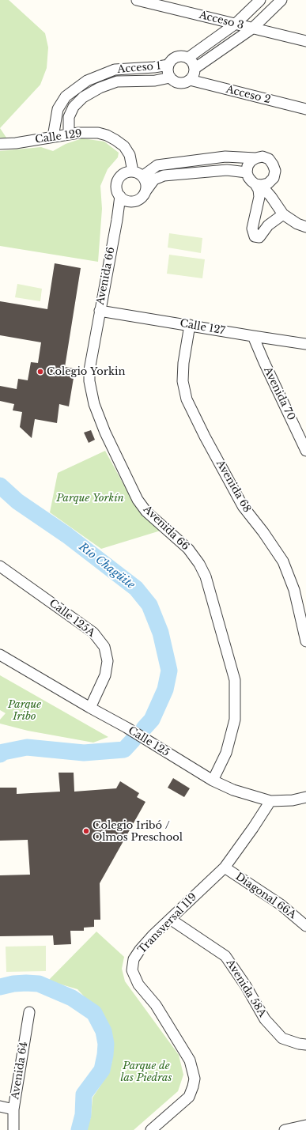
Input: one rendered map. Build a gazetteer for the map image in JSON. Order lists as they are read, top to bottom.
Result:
{
  "streets": {
    "street": [
      "Acceso 3",
      "Acceso 1",
      "Acceso 2",
      "Calle 129",
      "Avenida 66",
      "Calle 127",
      "Avenida 70",
      "Avenida 68",
      "Calle 125A",
      "Calle 125",
      "Diagonal 66A",
      "Transversal 119",
      "Avenida 58A",
      "Avenida 64"
    ]
  },
  "crossings": [
    ["Acceso 1", "Acceso 2"],
    ["Acceso 1", "Calle 129"],
    ["Calle 129", "Avenida 66"],
    ["Avenida 66", "Calle 127"],
    ["Avenida 66", "Calle 125"],
    ["Calle 127", "Avenida 70"],
    ["Calle 127", "Avenida 68"],
    ["Calle 125A", "Calle 125"],
    ["Calle 125", "Transversal 119"],
    ["Diagonal 66A", "Transversal 119"],
    ["Transversal 119", "Avenida 58A"]
  ],
  "water": ["Río Chagüite"],
  "parks": ["Parque Yorkín", "Parque Iribo", "Parque de las Piedras"],
  "places": ["Colegio Yorkin", "Colegio Iribó / Olmos Preschool"]
}
